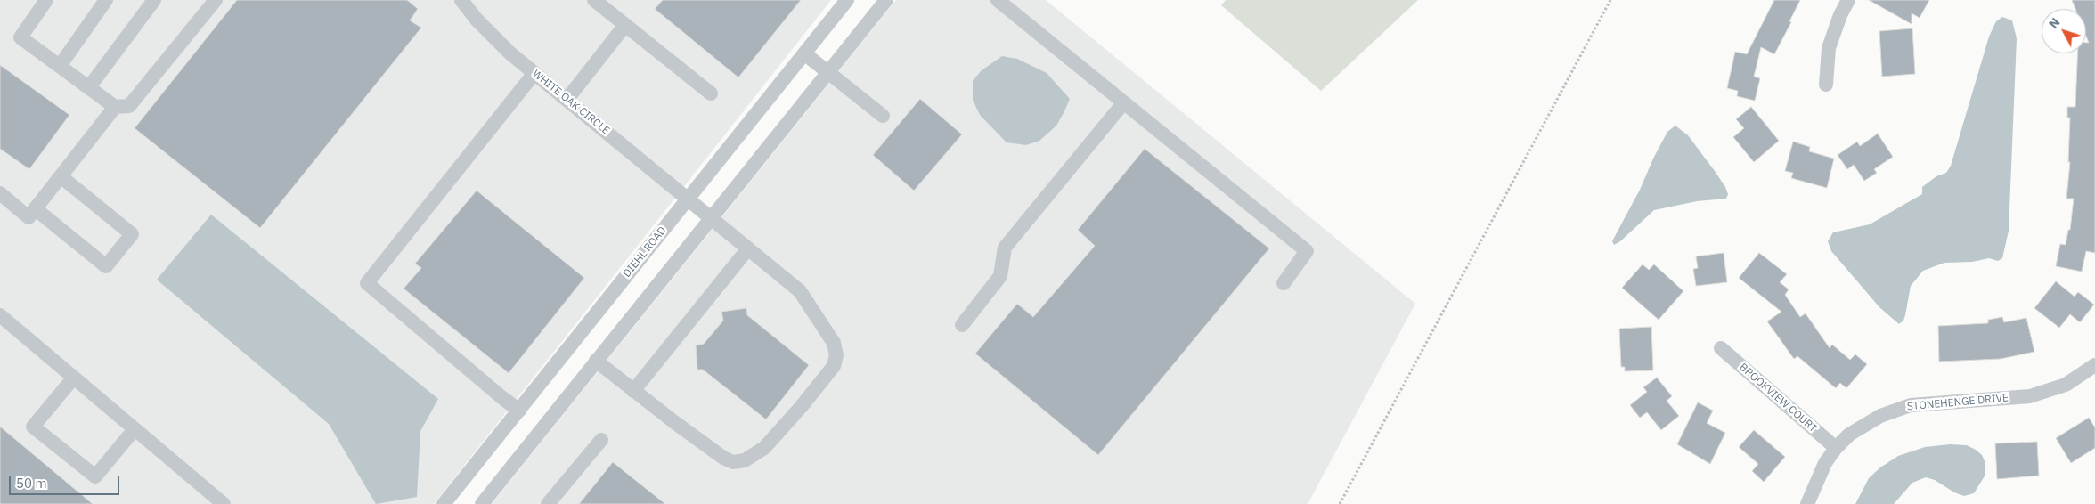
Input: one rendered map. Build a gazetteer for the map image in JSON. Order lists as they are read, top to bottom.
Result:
{
  "streets": {
    "street": [
      "WHITE OAK CIRCLE",
      "DIEHL ROAD",
      "BROOKVIEW COURT",
      "STONEHENGE DRIVE"
    ]
  },
  "crossings": [
    ["WHITE OAK CIRCLE", "DIEHL ROAD"],
    ["BROOKVIEW COURT", "STONEHENGE DRIVE"]
  ],
  "scale_bar": "50 m",
  "north": "top left"
}
